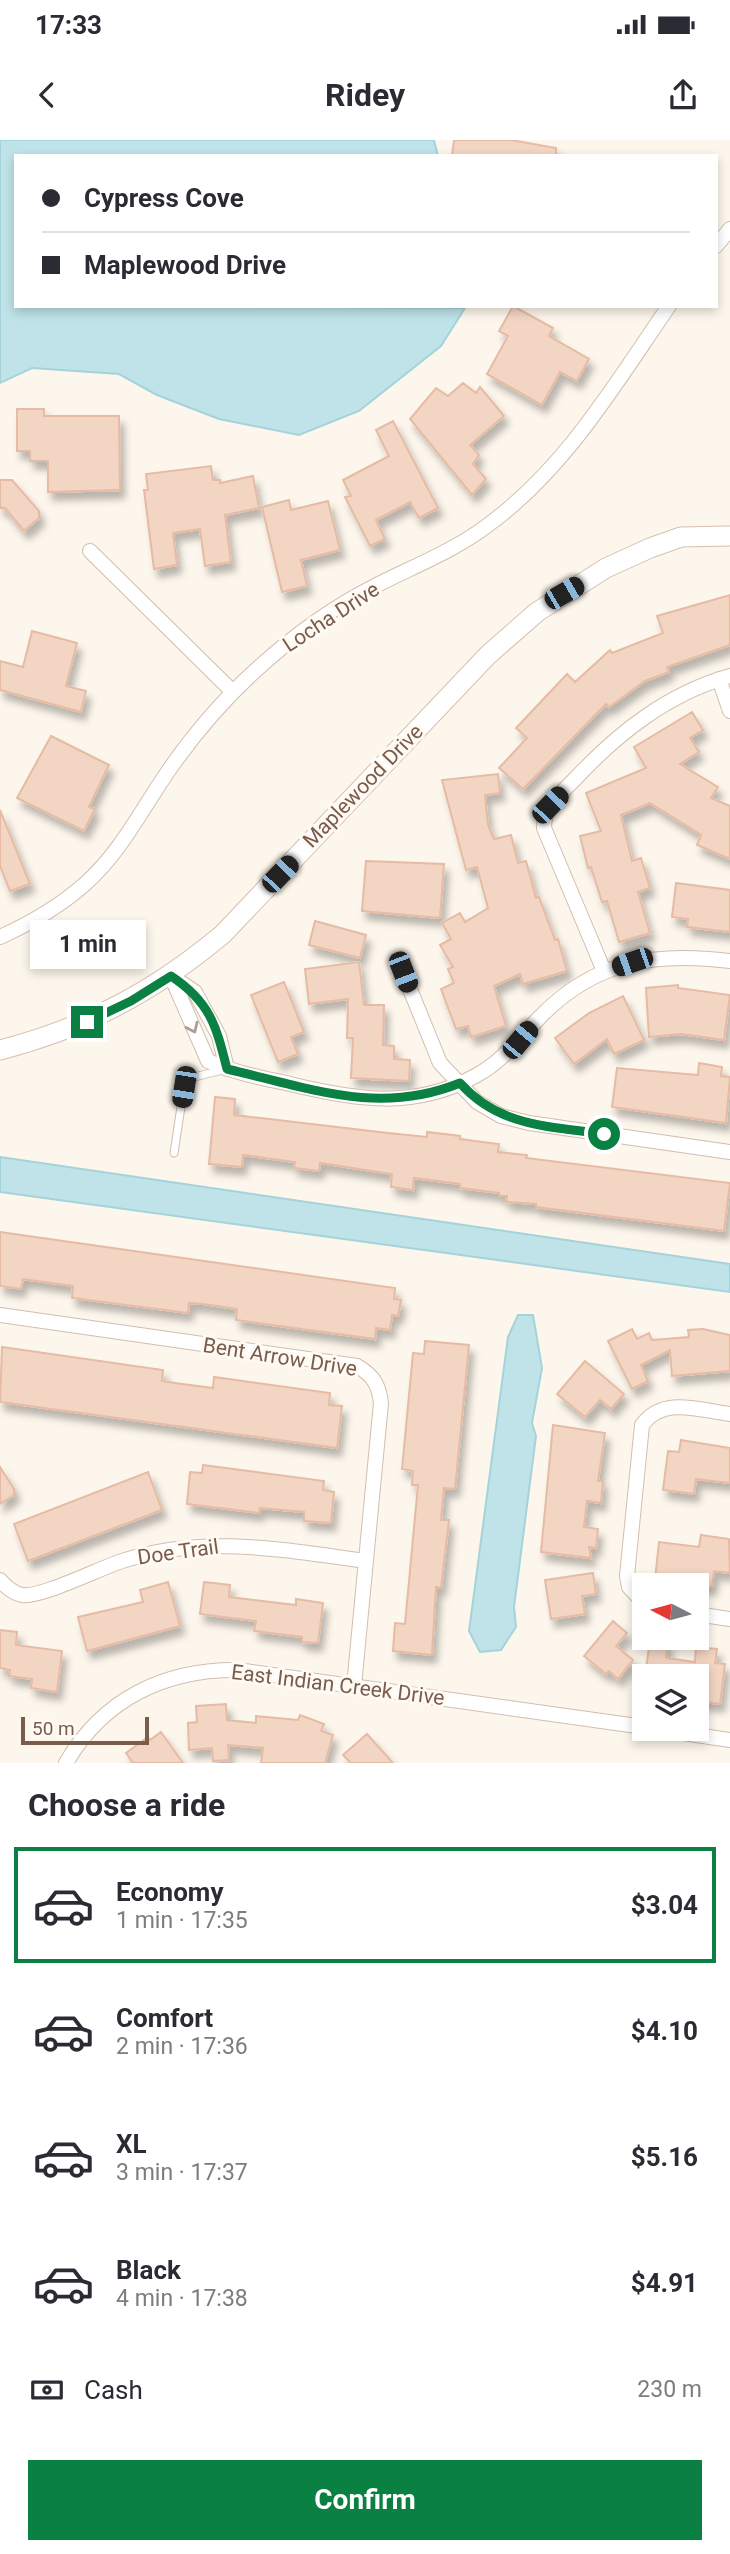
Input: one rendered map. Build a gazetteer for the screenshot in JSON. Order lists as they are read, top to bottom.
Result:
{
  "streets": {
    "street": [
      "Locha Drive",
      "Maplewood Drive",
      "Bent Arrow Drive",
      "Doe Trail",
      "East Indian Creek Drive"
    ]
  },
  "crossings": [
    ["Bent Arrow Drive", "Doe Trail"],
    ["Bent Arrow Drive", "East Indian Creek Drive"]
  ],
  "scale_bar": "50 m",
  "north": "left",
  "page": {
    "status": "17:33",
    "header": "Ridey",
    "banner": ["Cypress Cove", "Maplewood Drive"],
    "bubble": "1 min",
    "scale": "50 m",
    "heading": "Choose a ride",
    "list": [
      {
        "name": "Economy",
        "note": "1 min · 17:35",
        "value": "$3.04"
      },
      {
        "name": "Comfort",
        "note": "2 min · 17:36",
        "value": "$4.10"
      },
      {
        "name": "XL",
        "note": "3 min · 17:37",
        "value": "$5.16"
      },
      {
        "name": "Black",
        "note": "4 min · 17:38",
        "value": "$4.91"
      }
    ],
    "pay": ["Cash", "230 m"],
    "buttons": "Confirm"
  }
}
